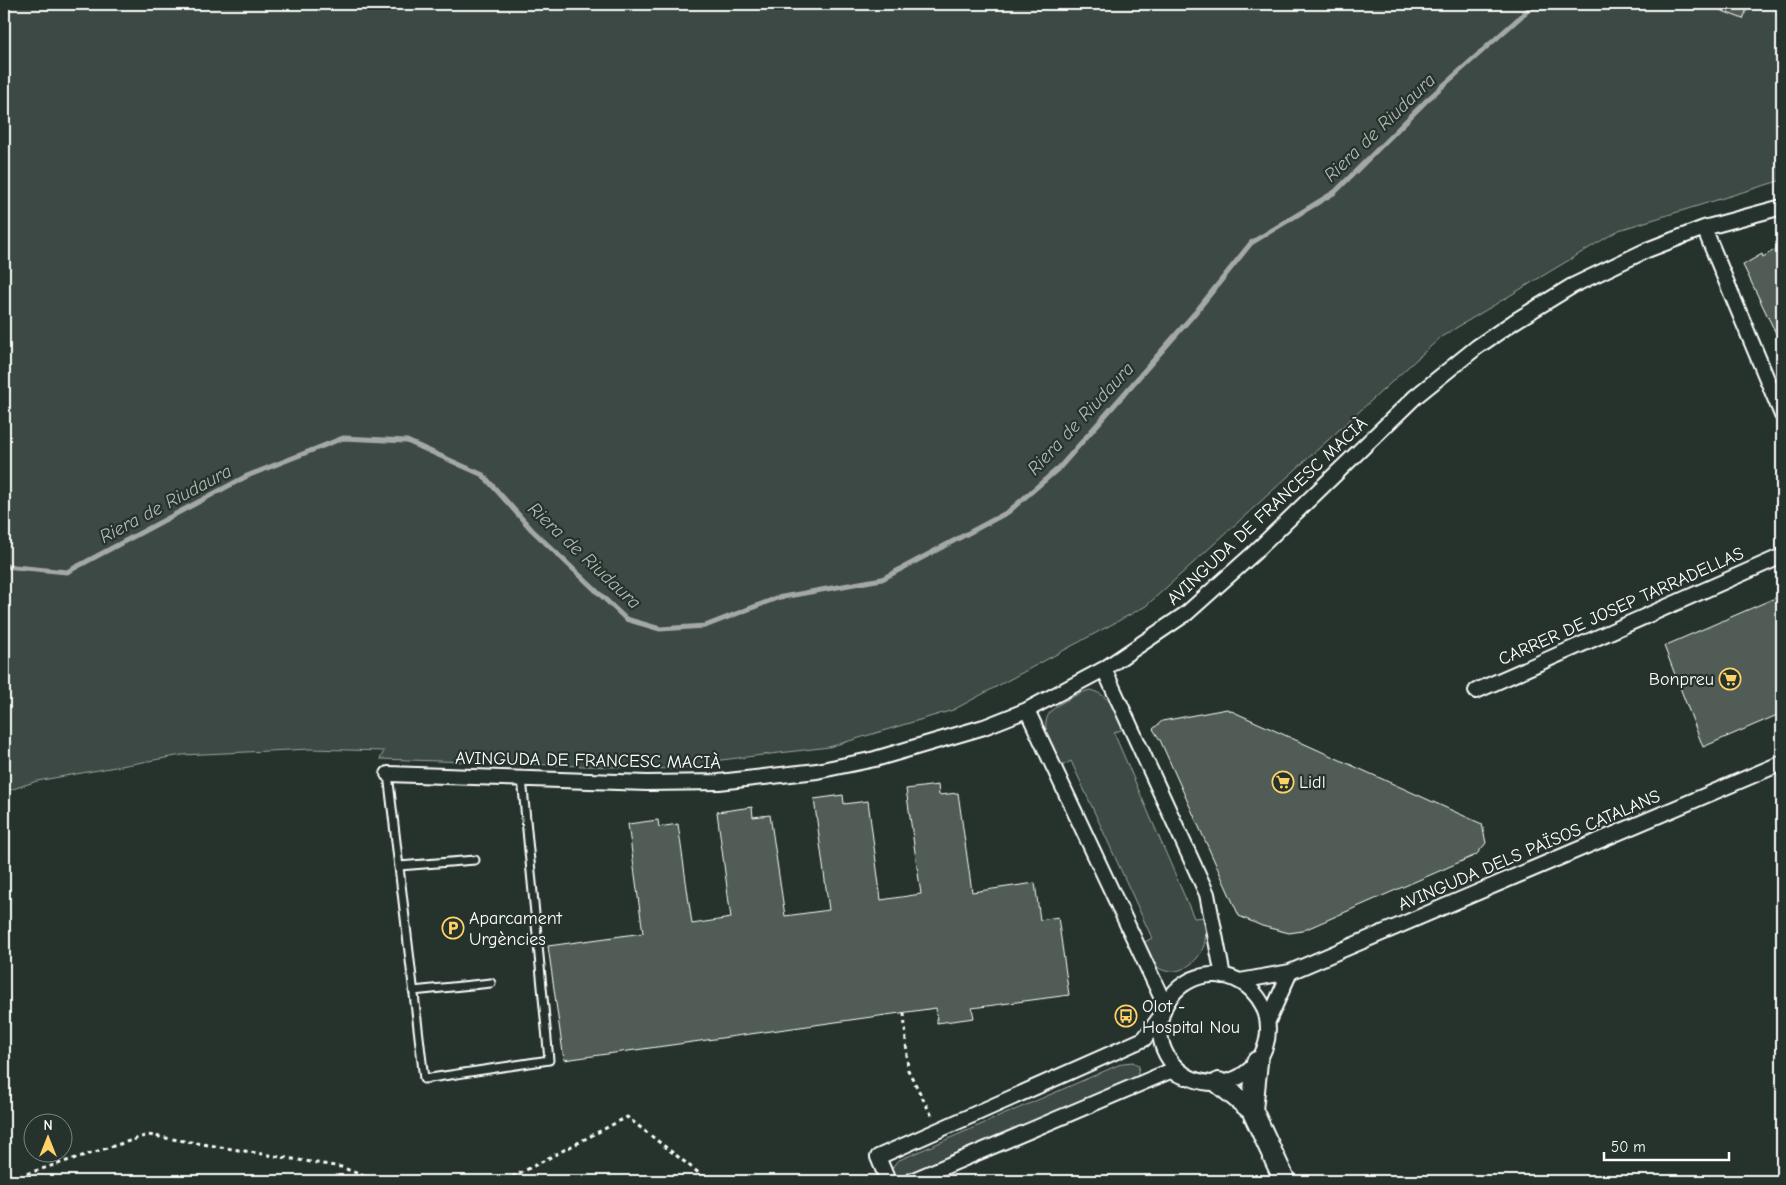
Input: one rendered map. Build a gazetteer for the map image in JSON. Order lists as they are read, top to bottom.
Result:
{
  "streets": {
    "street": ["AVINGUDA DE FRANCESC MACIÀ", "CARRER DE JOSEP TARRADELLAS", "AVINGUDA DELS PAÏSOS CATALANS"]
  },
  "water": ["Riera de Riudaura"],
  "places": {
    "supermarket": ["Bonpreu", "Lidl"],
    "parking": ["Aparcament Urgències"],
    "bus stop": ["Olot - Hospital Nou"]
  },
  "scale_bar": "50 m",
  "north": "top"
}
